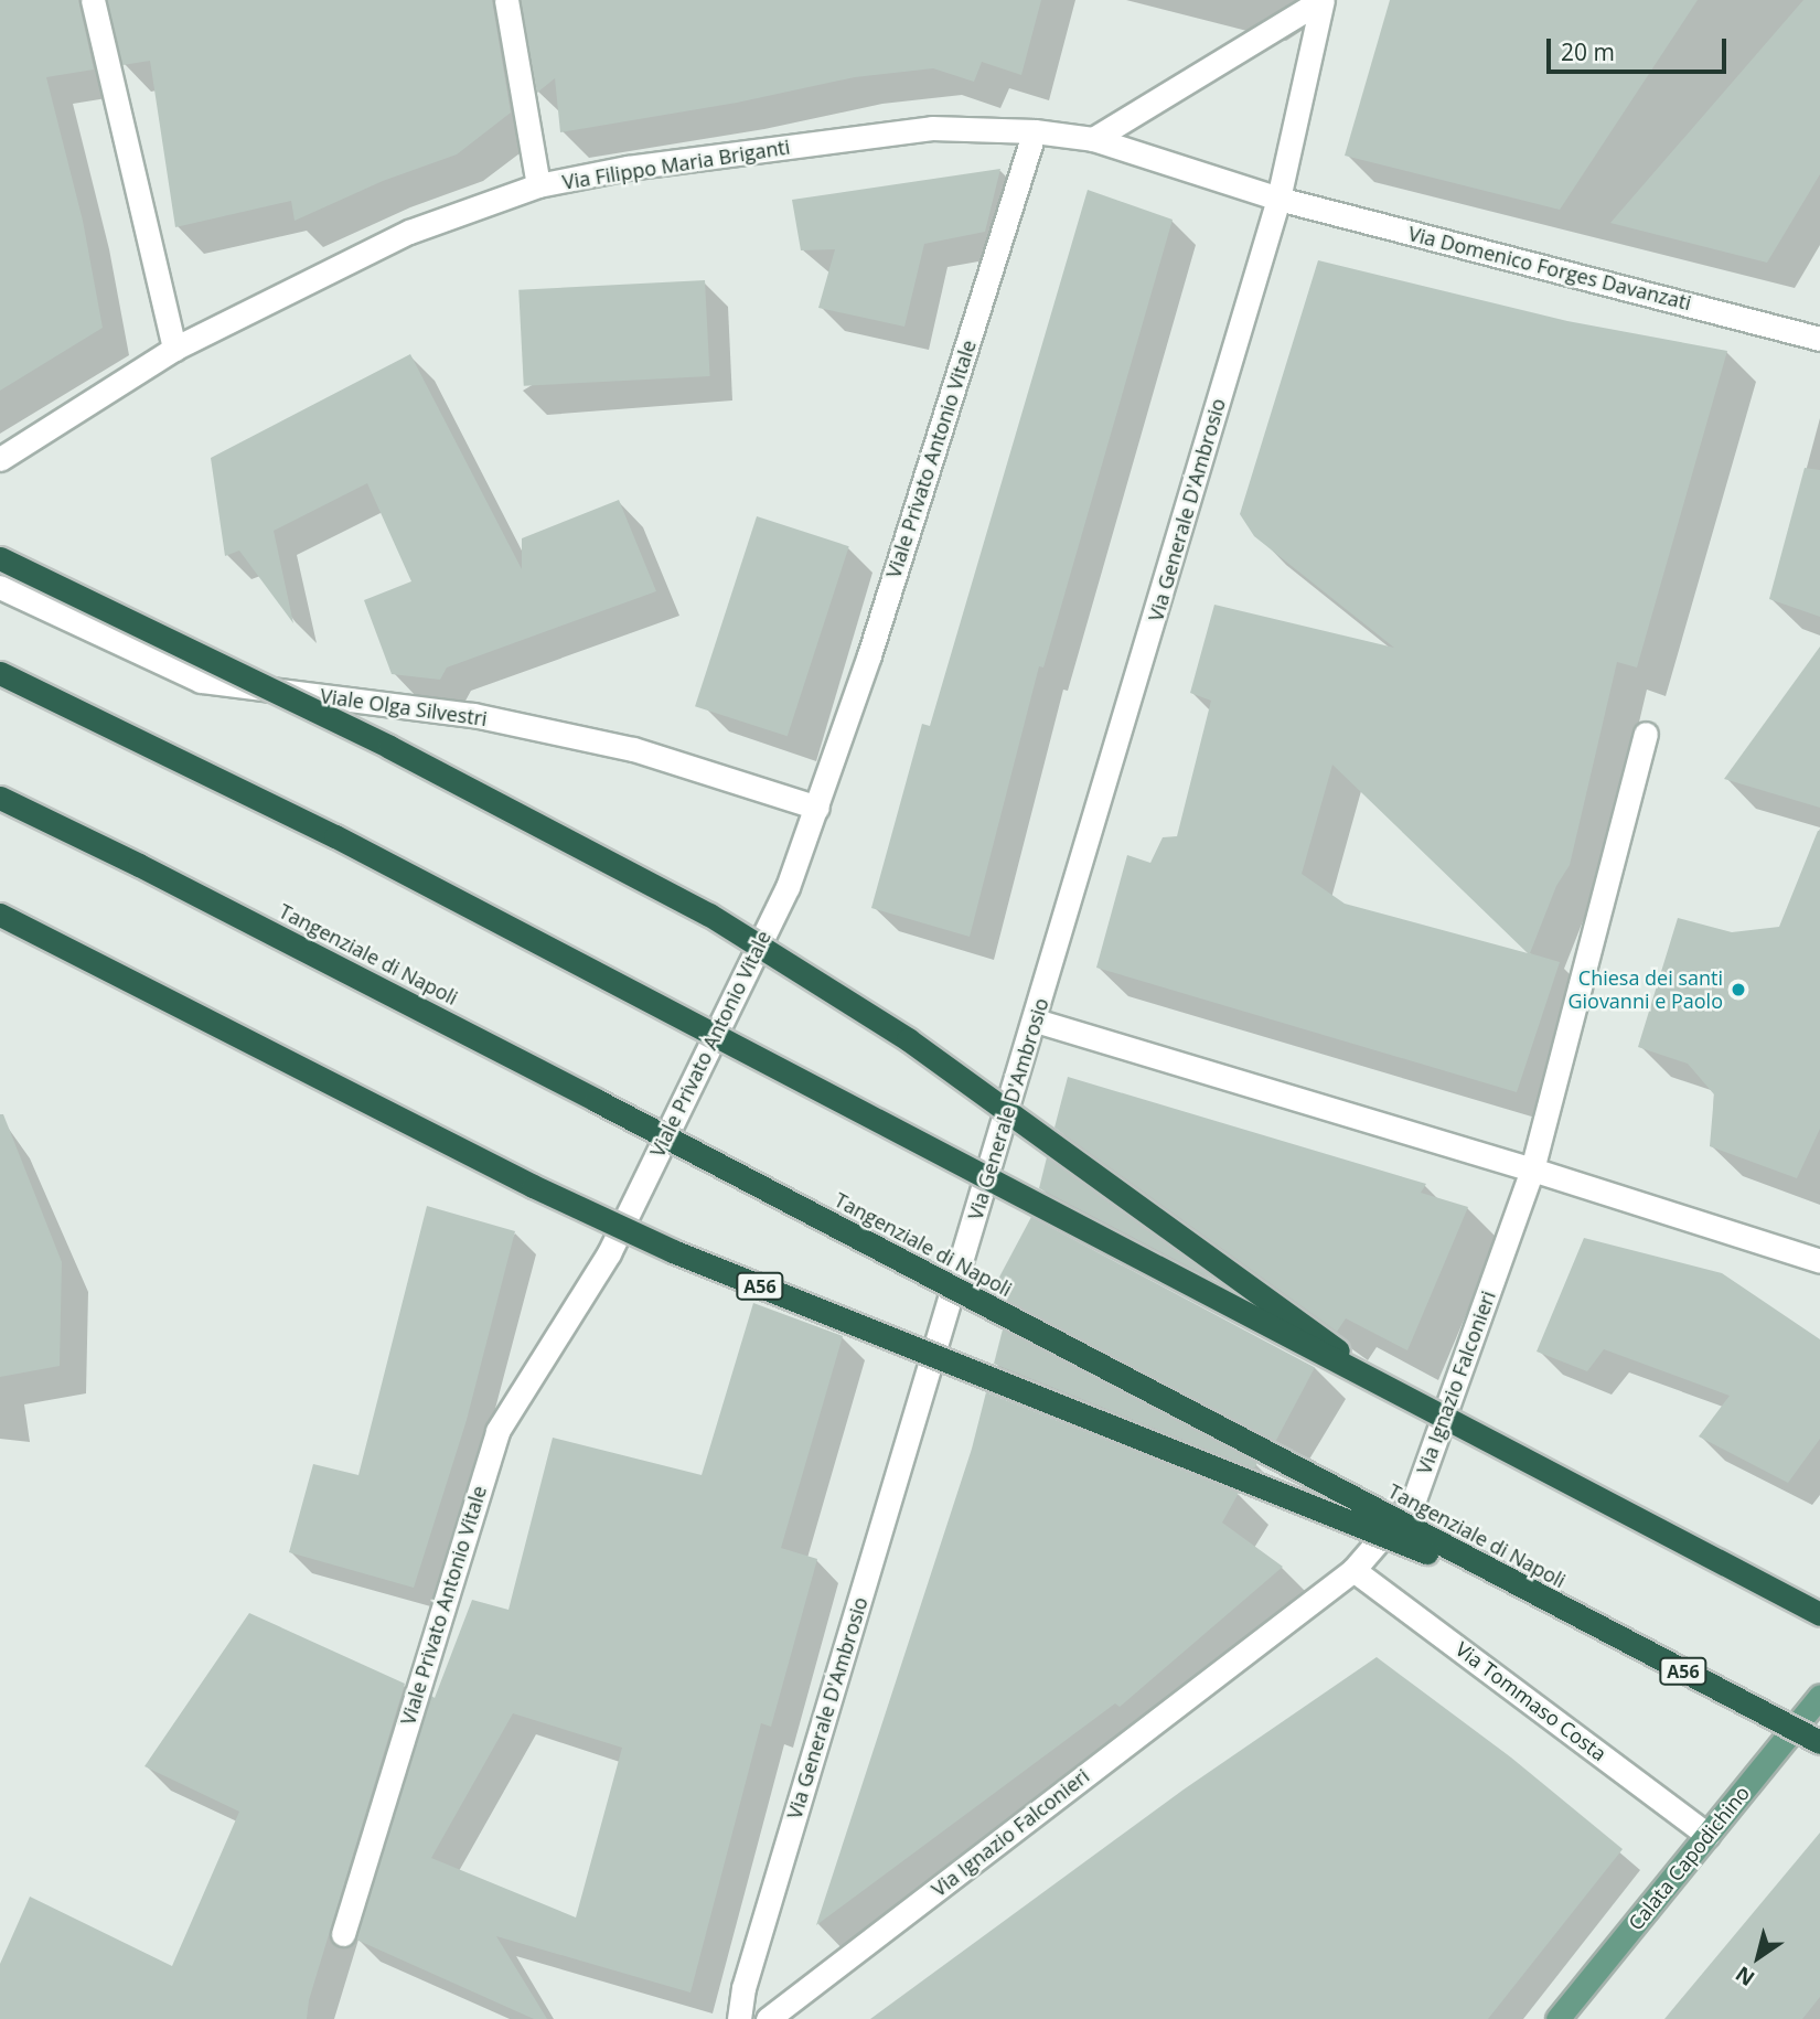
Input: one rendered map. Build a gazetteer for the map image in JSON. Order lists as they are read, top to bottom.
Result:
{
  "streets": {
    "highway": ["Tangenziale di Napoli", "A56"],
    "main road": ["Calata Capodichino"],
    "street": [
      "Via Filippo Maria Briganti",
      "Via Domenico Forges Davanzati",
      "Viale Privato Antonio Vitale",
      "Via Generale D'Ambrosio",
      "Viale Olga Silvestri",
      "Via Ignazio Falconieri",
      "Via Tommaso Costa"
    ]
  },
  "crossings": [
    ["Via Filippo Maria Briganti", "Via Domenico Forges Davanzati"],
    ["Via Filippo Maria Briganti", "Viale Privato Antonio Vitale"],
    ["Via Filippo Maria Briganti", "Via Generale D'Ambrosio"],
    ["Via Domenico Forges Davanzati", "Via Generale D'Ambrosio"],
    ["Viale Privato Antonio Vitale", "Viale Olga Silvestri"],
    ["Tangenziale di Napoli", "A56"],
    ["Via Ignazio Falconieri", "Via Tommaso Costa"],
    ["Via Tommaso Costa", "Calata Capodichino"]
  ],
  "places": ["Chiesa dei santi Giovanni e Paolo"],
  "scale_bar": "20 m",
  "north": "bottom left"
}
